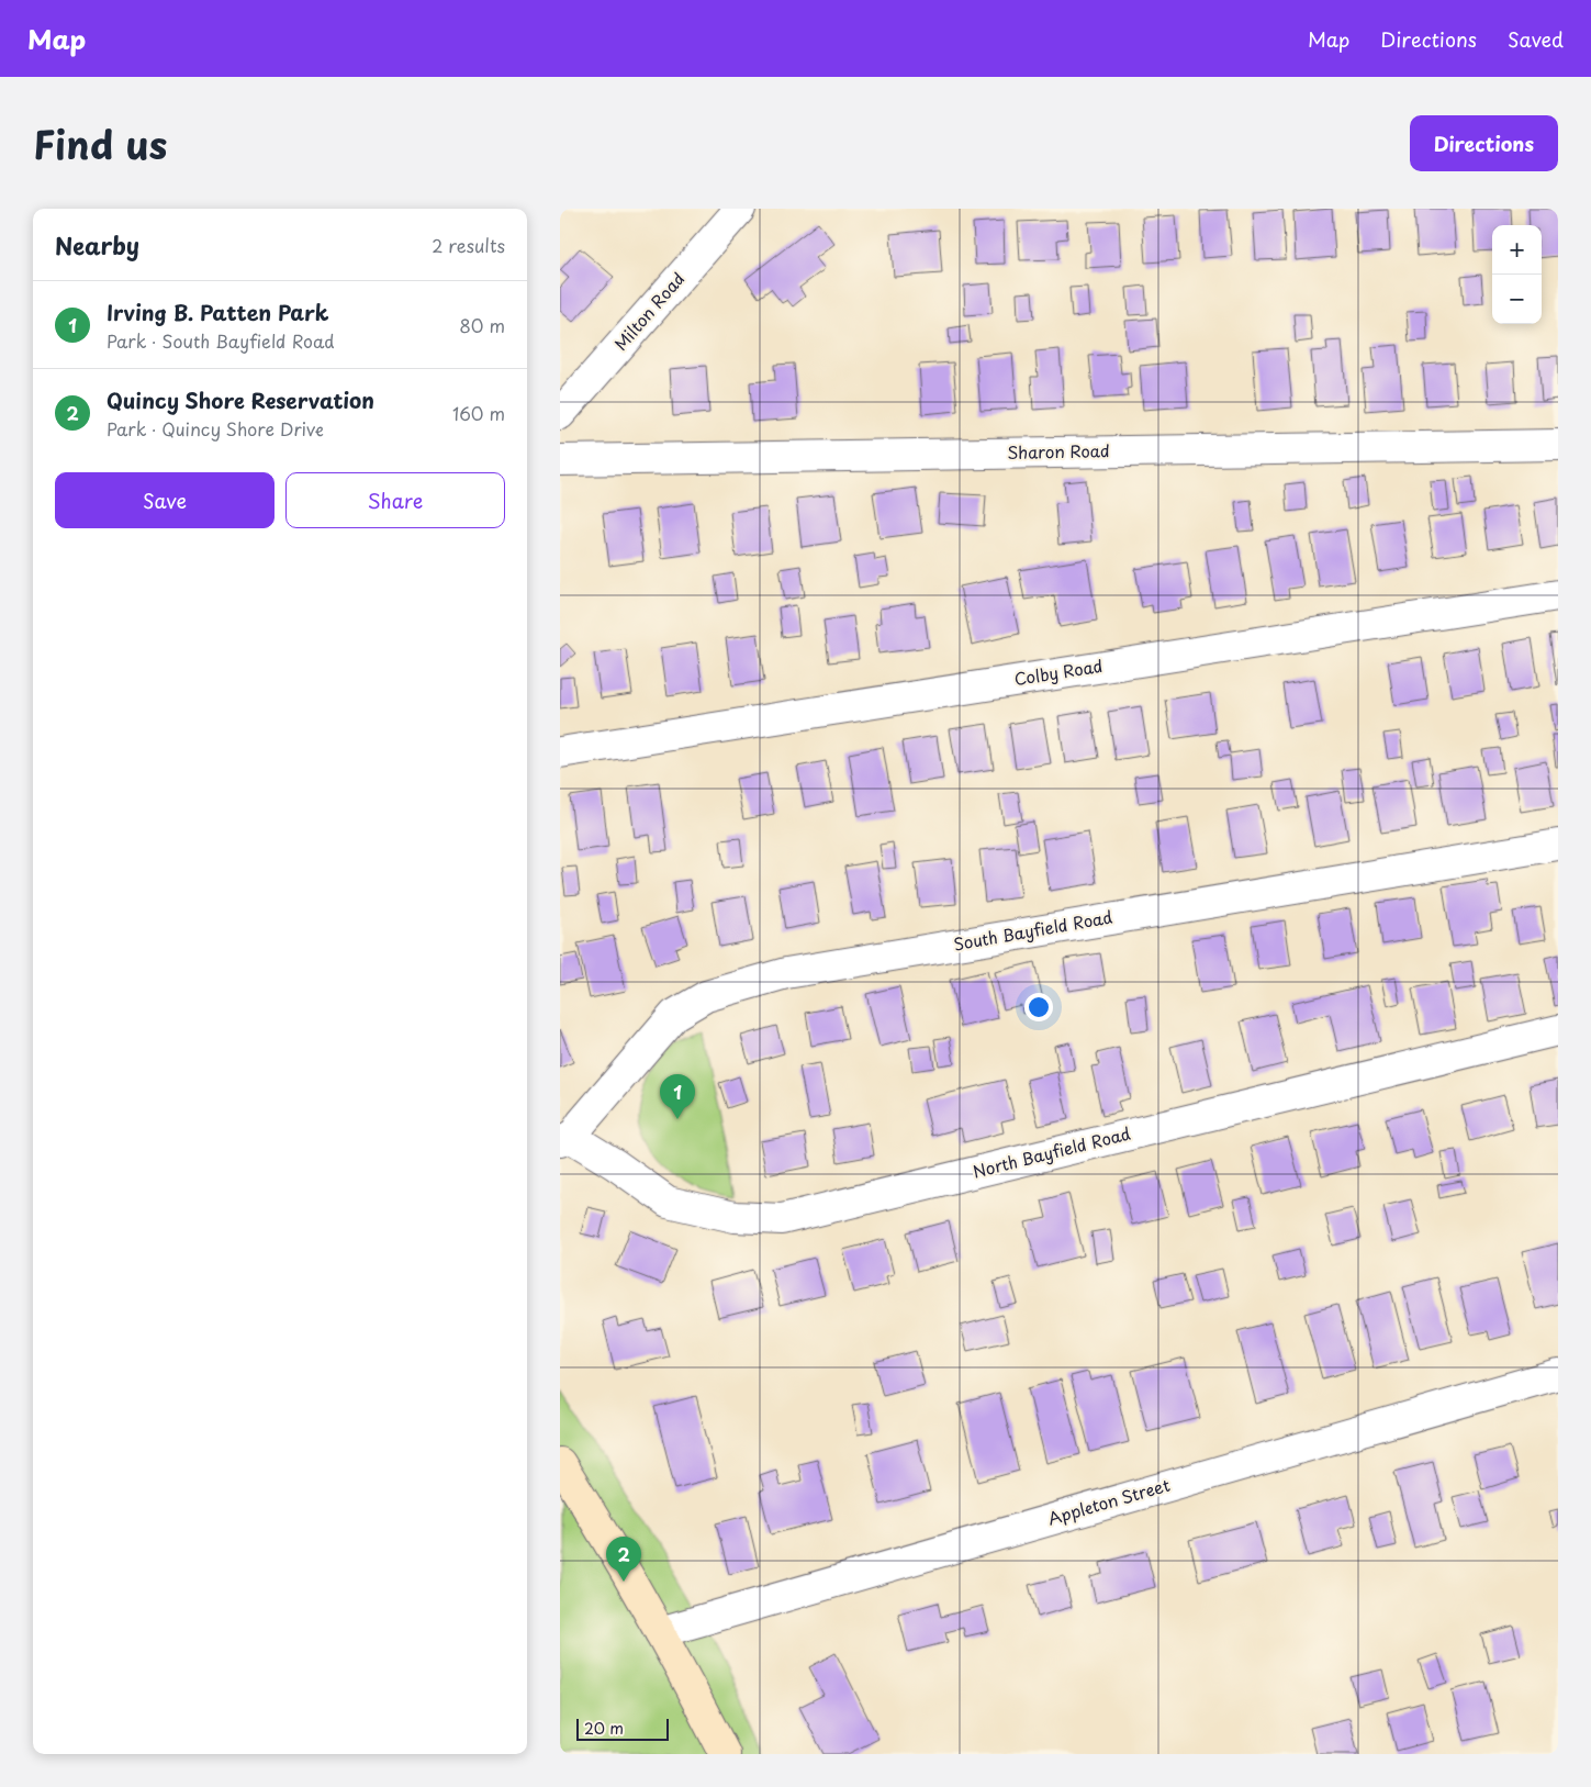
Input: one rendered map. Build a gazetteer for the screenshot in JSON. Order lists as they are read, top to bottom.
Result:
{
  "streets": {
    "street": [
      "Milton Road",
      "Sharon Road",
      "Colby Road",
      "South Bayfield Road",
      "North Bayfield Road",
      "Appleton Street"
    ]
  },
  "crossings": [
    ["South Bayfield Road", "North Bayfield Road"]
  ],
  "scale_bar": "20 m",
  "page": {
    "header": "Map",
    "nav": ["Map", "Directions", "Saved"],
    "title": "Find us",
    "buttons": [
      "Directions",
      ["Save", "Share"]
    ],
    "heading": ["Nearby", "2 results"],
    "map_buttons": ["+", "−"],
    "list": [
      {
        "mark": "1",
        "name": "Irving B. Patten Park",
        "note": "Park · South Bayfield Road",
        "value": "80 m"
      },
      {
        "mark": "2",
        "name": "Quincy Shore Reservation",
        "note": "Park · Quincy Shore Drive",
        "value": "160 m"
      }
    ],
    "pins": ["1", "2"],
    "scale": "20 m"
  }
}
